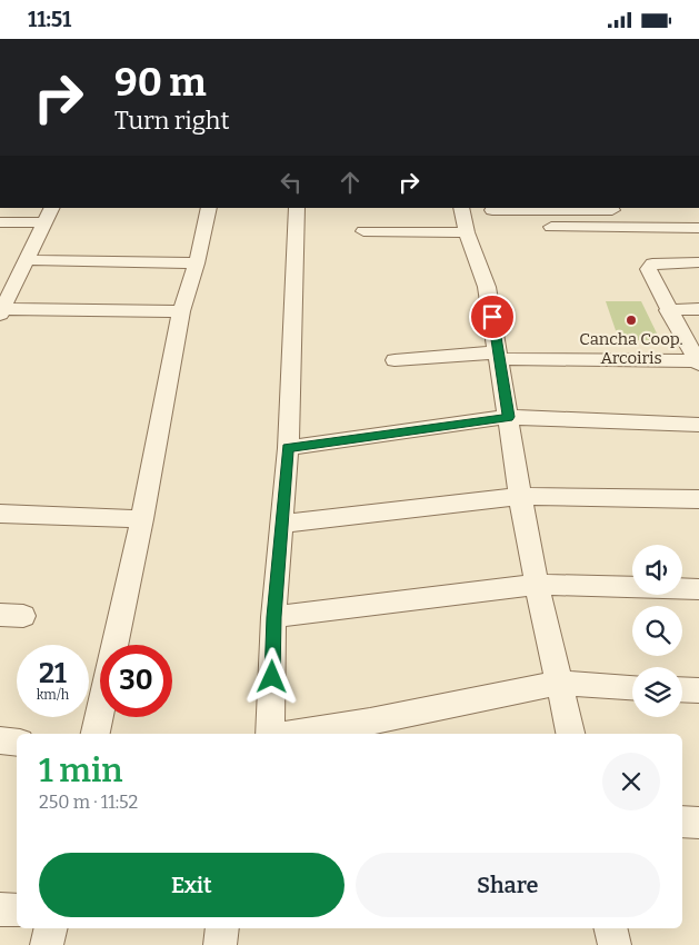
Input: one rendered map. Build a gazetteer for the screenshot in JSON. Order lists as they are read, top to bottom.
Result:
{
  "places": ["Cancha Coop. Arcoiris"],
  "page": {
    "status": "11:51",
    "turn": ["90 m", "Turn right"],
    "speed": "21 km/h",
    "limit": "30",
    "heading": ["1 min", "250 m · 11:52"],
    "buttons": ["Exit", "Share"]
  }
}
